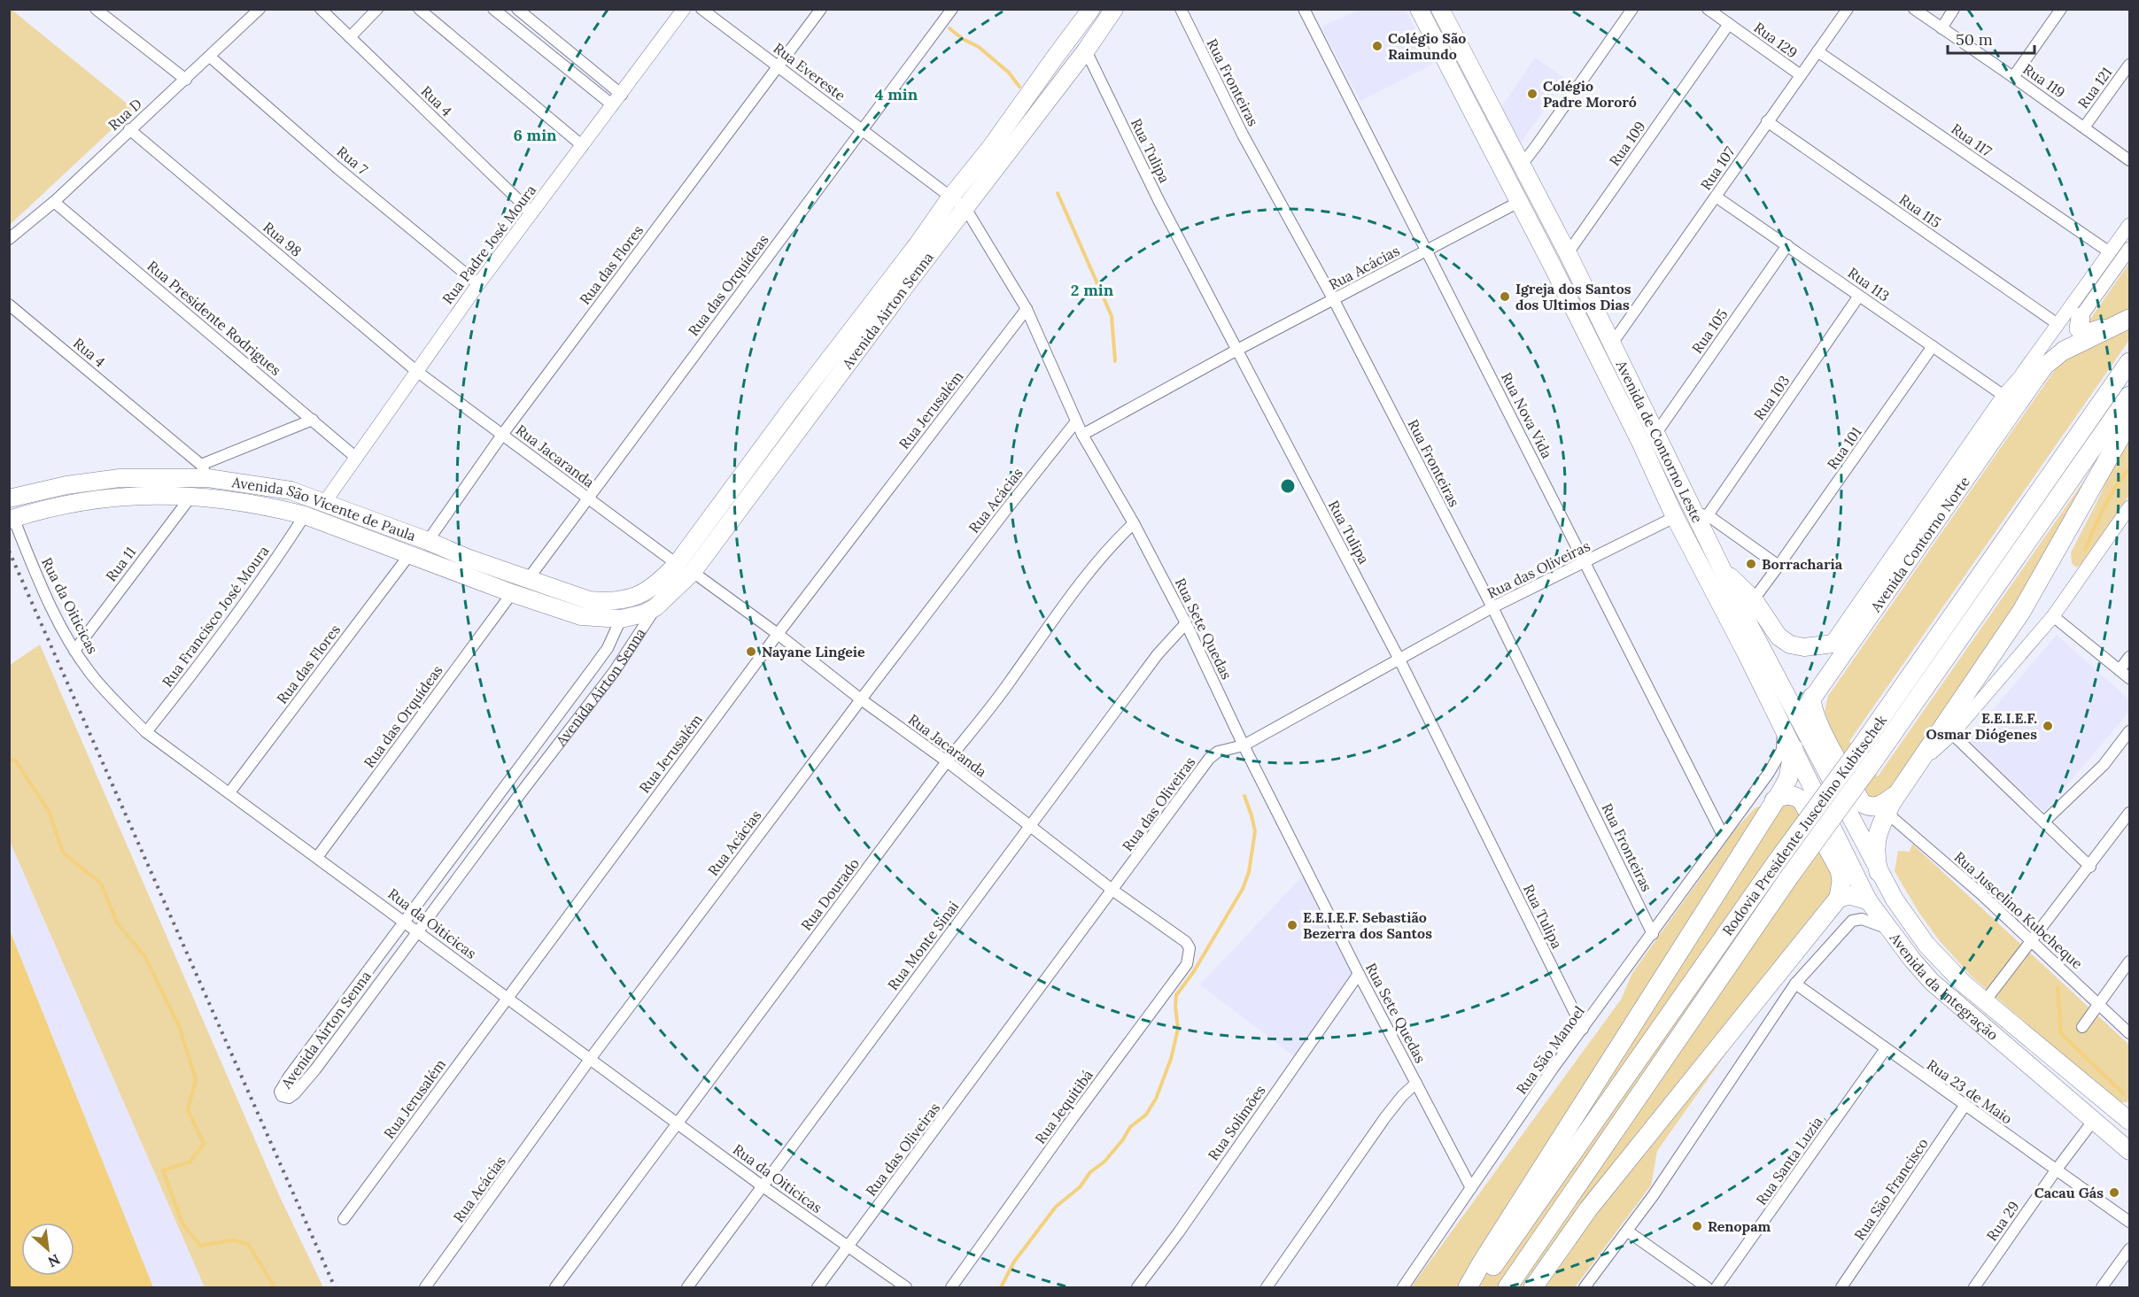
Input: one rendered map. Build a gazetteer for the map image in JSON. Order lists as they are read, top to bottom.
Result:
{
  "streets": {
    "highway": ["Rodovia Presidente Juscelino Kubitschek"],
    "main road": [
      "Avenida Airton Senna",
      "Avenida de Contorno Leste",
      "Avenida São Vicente de Paula",
      "Avenida Contorno Norte",
      "Avenida da Integração"
    ],
    "street": [
      "Rua 129",
      "Rua Evereste",
      "Rua 119",
      "Rua Fronteiras",
      "Rua 121",
      "Rua 4",
      "Rua D",
      "Rua 117",
      "Rua 109",
      "Rua Tulipa",
      "Rua 7",
      "Rua 107",
      "Rua 115",
      "Rua 98",
      "Rua Padre José Moura",
      "Rua das Flores",
      "Rua Acácias",
      "Rua 113",
      "Rua das Orquídeas",
      "Rua Presidente Rodrigues",
      "Rua 105",
      "Rua 103",
      "Rua Jerusalém",
      "Rua Nova Vida",
      "Rua 101",
      "Rua Jacaranda",
      "Rua 11",
      "Rua das Oliveiras",
      "Rua da Oiticicas",
      "Rua Francisco José Moura",
      "Rua Sete Quedas",
      "Rua Dourado",
      "Rua Juscelino Kubcheque",
      "Rua Monte Sinai",
      "Rua São Manoel",
      "Rua 23 de Maio",
      "Rua Jequitibá",
      "Rua Solimões",
      "Rua Santa Luzia",
      "Rua São Francisco",
      "Rua 29"
    ]
  },
  "crossings": [
    ["Rua 129", "Rua 109"],
    ["Rua 129", "Rua 107"],
    ["Rua Evereste", "Rua das Flores"],
    ["Rua Evereste", "Rua das Orquídeas"],
    ["Rua Evereste", "Avenida Airton Senna"],
    ["Rua Evereste", "Rua Sete Quedas"],
    ["Rua 119", "Rua 121"],
    ["Rua Fronteiras", "Rua Acácias"],
    ["Rua Fronteiras", "Rua das Oliveiras"],
    ["Rua Fronteiras", "Rua São Manoel"],
    ["Rua 4", "Rua Padre José Moura"],
    ["Rua 4", "Avenida São Vicente de Paula"],
    ["Rua D", "Rua 7"],
    ["Rua D", "Rua 98"],
    ["Rua D", "Rua Presidente Rodrigues"],
    ["Rua 117", "Rua 107"],
    ["Rua 109", "Avenida de Contorno Leste"],
    ["Rua Tulipa", "Rua Acácias"],
    ["Rua Tulipa", "Avenida Airton Senna"],
    ["Rua Tulipa", "Rua das Oliveiras"],
    ["Rua Tulipa", "Rua São Manoel"],
    ["Rua 7", "Rua Padre José Moura"],
    ["Rua 107", "Rua 115"],
    ["Rua 107", "Rua 113"],
    ["Rua 107", "Avenida de Contorno Leste"],
    ["Rua 98", "Rua Padre José Moura"],
    ["Rua 98", "Rua Jacaranda"],
    ["Rua Padre José Moura", "Rua Presidente Rodrigues"],
    ["Rua Padre José Moura", "Rua Jacaranda"],
    ["Rua Padre José Moura", "Avenida São Vicente de Paula"],
    ["Rua das Flores", "Rua Jacaranda"],
    ["Rua das Flores", "Avenida São Vicente de Paula"],
    ["Rua das Flores", "Rua da Oiticicas"],
    ["Rua Acácias", "Rua Nova Vida"],
    ["Rua Acácias", "Avenida de Contorno Leste"],
    ["Rua Acácias", "Rua Jacaranda"],
    ["Rua Acácias", "Rua da Oiticicas"],
    ["Rua Acácias", "Rua Sete Quedas"],
    ["Rua 113", "Rua 105"],
    ["Rua 113", "Rua 103"],
    ["Rua 113", "Rua 101"],
    ["Rua das Orquídeas", "Rua Jacaranda"],
    ["Rua das Orquídeas", "Avenida São Vicente de Paula"],
    ["Rua das Orquídeas", "Rua da Oiticicas"],
    ["Avenida Airton Senna", "Rua Jacaranda"],
    ["Avenida Airton Senna", "Avenida São Vicente de Paula"],
    ["Avenida Airton Senna", "Rua da Oiticicas"],
    ["Avenida Airton Senna", "Rua Sete Quedas"],
    ["Rua 105", "Avenida de Contorno Leste"],
    ["Rua 103", "Avenida de Contorno Leste"],
    ["Rua Jerusalém", "Rua Jacaranda"],
    ["Rua Jerusalém", "Rua da Oiticicas"],
    ["Rua Jerusalém", "Rua Sete Quedas"],
    ["Rua Nova Vida", "Rua das Oliveiras"],
    ["Rua Nova Vida", "Rua São Manoel"],
    ["Avenida de Contorno Leste", "Avenida Contorno Norte"],
    ["Avenida de Contorno Leste", "Rua das Oliveiras"],
    ["Avenida de Contorno Leste", "Avenida da Integração"],
    ["Avenida de Contorno Leste", "Rua São Manoel"],
    ["Rua Jacaranda", "Rua das Oliveiras"],
    ["Rua Jacaranda", "Rua Dourado"],
    ["Rua Jacaranda", "Rua Monte Sinai"],
    ["Rua Jacaranda", "Rua Jequitibá"],
    ["Avenida São Vicente de Paula", "Rua 11"],
    ["Avenida São Vicente de Paula", "Rua da Oiticicas"],
    ["Avenida São Vicente de Paula", "Rua Francisco José Moura"],
    ["Rua 11", "Rua da Oiticicas"],
    ["Rua das Oliveiras", "Rua da Oiticicas"],
    ["Rua das Oliveiras", "Rua Sete Quedas"],
    ["Rua da Oiticicas", "Rua Francisco José Moura"],
    ["Rua da Oiticicas", "Rua Dourado"],
    ["Rua da Oiticicas", "Rua Monte Sinai"],
    ["Rua Sete Quedas", "Rua Dourado"],
    ["Rua Sete Quedas", "Rua Monte Sinai"],
    ["Rua Sete Quedas", "Rua São Manoel"],
    ["Rua Sete Quedas", "Rua Solimões"],
    ["Avenida da Integração", "Rua 29"],
    ["Rua 23 de Maio", "Rua Santa Luzia"],
    ["Rua 23 de Maio", "Rua São Francisco"],
    ["Rua 23 de Maio", "Rua 29"]
  ],
  "places": [
    "Colégio São Raimundo",
    "Colégio Padre Mororó",
    "Igreja dos Santos dos Ultimos Dias",
    "Borracharia",
    "Nayane Lingeie",
    "E.E.I.E.F. Osmar Diógenes",
    "E.E.I.E.F. Sebastião Bezerra dos Santos",
    "Cacau Gás",
    "Renopam"
  ],
  "scale_bar": "50 m",
  "north": "bottom right",
  "rings": ["4 min", "6 min", "2 min"]
}
